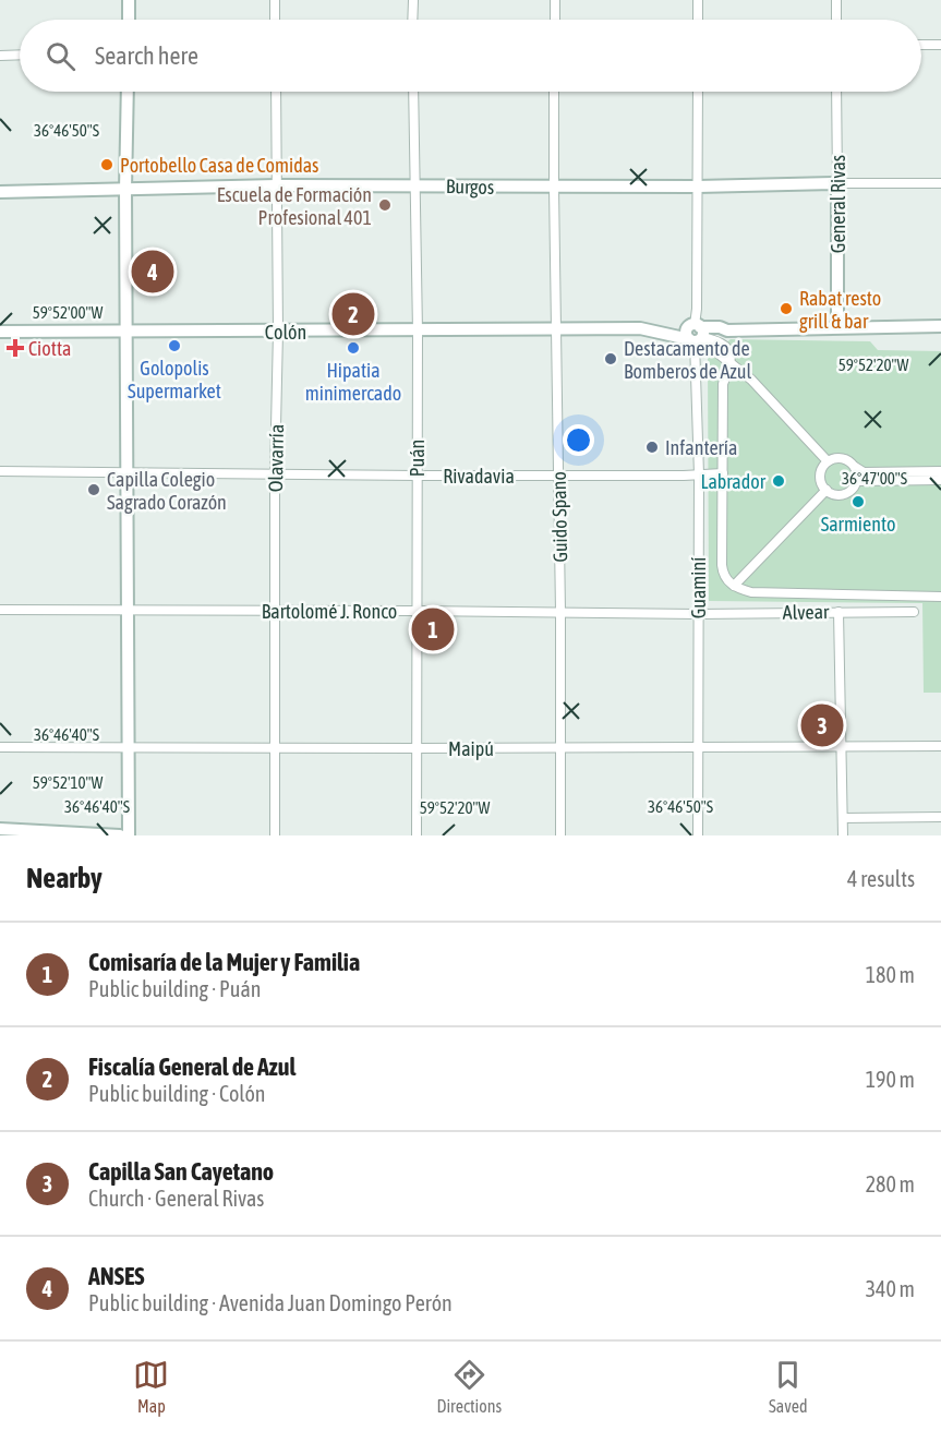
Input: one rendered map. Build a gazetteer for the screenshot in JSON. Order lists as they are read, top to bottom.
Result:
{
  "streets": {
    "main road": ["Burgos", "General Rivas", "Colón"],
    "street": [
      "Olavarría",
      "Puán",
      "Rivadavia",
      "Guido Spano",
      "Guaminí",
      "Bartolomé J. Ronco",
      "Alvear",
      "Maipú"
    ]
  },
  "crossings": [
    ["Burgos", "General Rivas"],
    ["Burgos", "Olavarría"],
    ["Burgos", "Puán"],
    ["Burgos", "Guido Spano"],
    ["Burgos", "Guaminí"],
    ["Colón", "Olavarría"],
    ["Colón", "Puán"],
    ["Colón", "Guido Spano"],
    ["Colón", "Guaminí"],
    ["Olavarría", "Rivadavia"],
    ["Olavarría", "Bartolomé J. Ronco"],
    ["Olavarría", "Maipú"],
    ["Puán", "Rivadavia"],
    ["Puán", "Bartolomé J. Ronco"],
    ["Puán", "Maipú"],
    ["Rivadavia", "Guido Spano"],
    ["Rivadavia", "Guaminí"],
    ["Guido Spano", "Bartolomé J. Ronco"],
    ["Guido Spano", "Maipú"],
    ["Guaminí", "Bartolomé J. Ronco"],
    ["Guaminí", "Alvear"],
    ["Guaminí", "Maipú"],
    ["Bartolomé J. Ronco", "Alvear"]
  ],
  "places": {
    "other": [
      "Portobello Casa de Comidas",
      "Escuela de Formación Profesional 401",
      "Rabat resto grill & bar",
      "Golopolis Supermarket",
      "Hipatia minimercado",
      "Destacamento de Bomberos de Azul",
      "Infantería",
      "Labrador",
      "Capilla Colegio Sagrado Corazón",
      "Sarmiento"
    ],
    "health": ["Ciotta"]
  },
  "page": {
    "search": "Search here",
    "pins": [
      "4",
      "2",
      "1",
      "3"
    ],
    "heading": ["Nearby", "4 results"],
    "list": [
      {
        "mark": "1",
        "name": "Comisaría de la Mujer y Familia",
        "note": "Public building · Puán",
        "value": "180 m"
      },
      {
        "mark": "2",
        "name": "Fiscalía General de Azul",
        "note": "Public building · Colón",
        "value": "190 m"
      },
      {
        "mark": "3",
        "name": "Capilla San Cayetano",
        "note": "Church · General Rivas",
        "value": "280 m"
      },
      {
        "mark": "4",
        "name": "ANSES",
        "note": "Public building · Avenida Juan Domingo Perón",
        "value": "340 m"
      }
    ],
    "nav": ["Map", "Directions", "Saved"]
  },
  "coordinates": [
    "36°46'50\"S",
    "59°52'00\"W",
    "59°52'20\"W",
    "36°47'00\"S",
    "36°46'40\"S",
    "59°52'10\"W"
  ]
}
